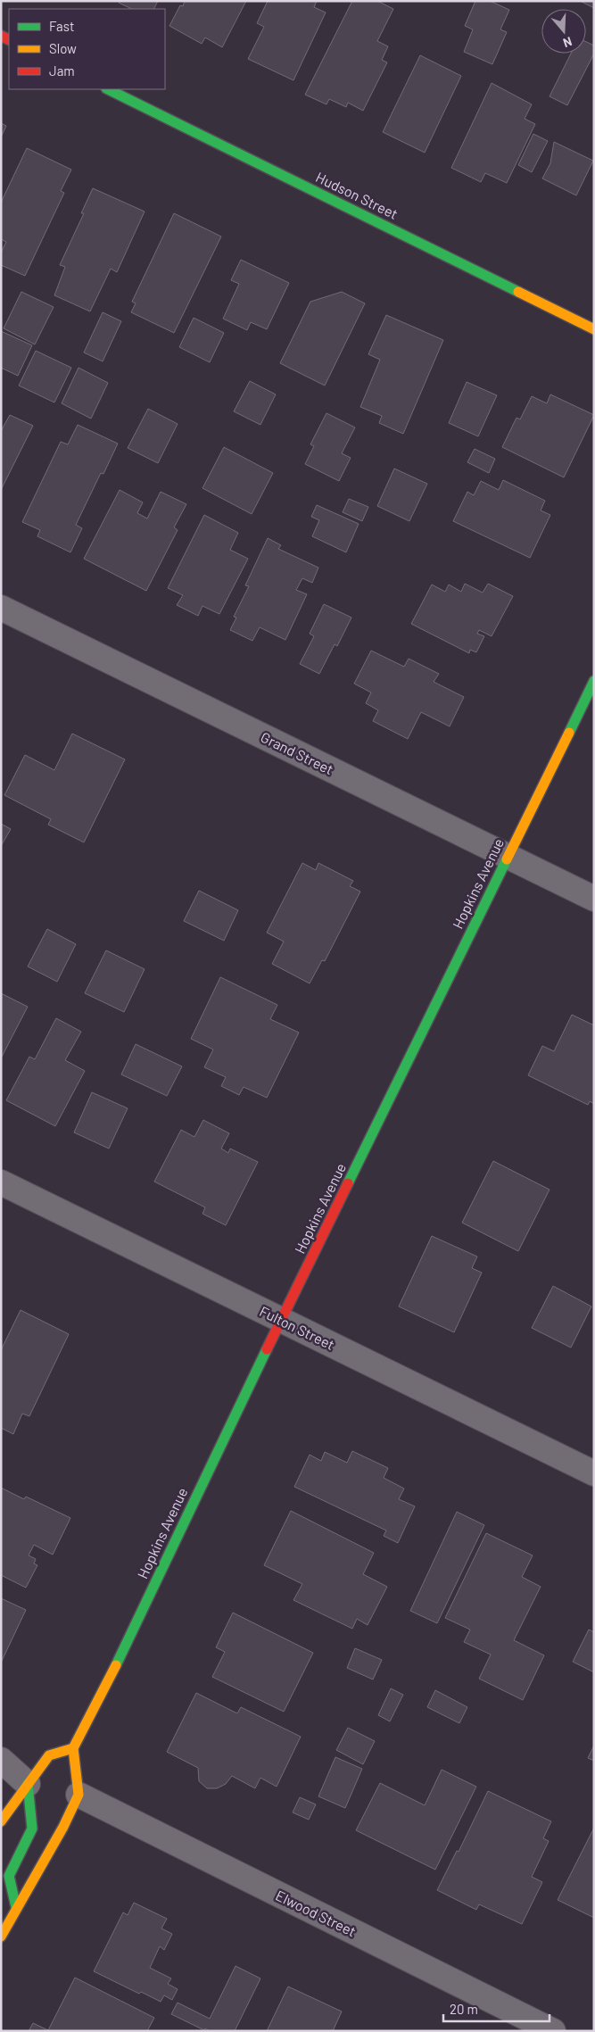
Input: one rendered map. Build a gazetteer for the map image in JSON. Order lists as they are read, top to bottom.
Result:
{
  "streets": {
    "street": [
      "Hudson Street",
      "Grand Street",
      "Hopkins Avenue",
      "Fulton Street",
      "Elwood Street"
    ]
  },
  "crossings": [
    ["Grand Street", "Hopkins Avenue"],
    ["Hopkins Avenue", "Fulton Street"]
  ],
  "legend": ["Fast", "Slow", "Jam"],
  "scale_bar": "20 m",
  "north": "bottom"
}
